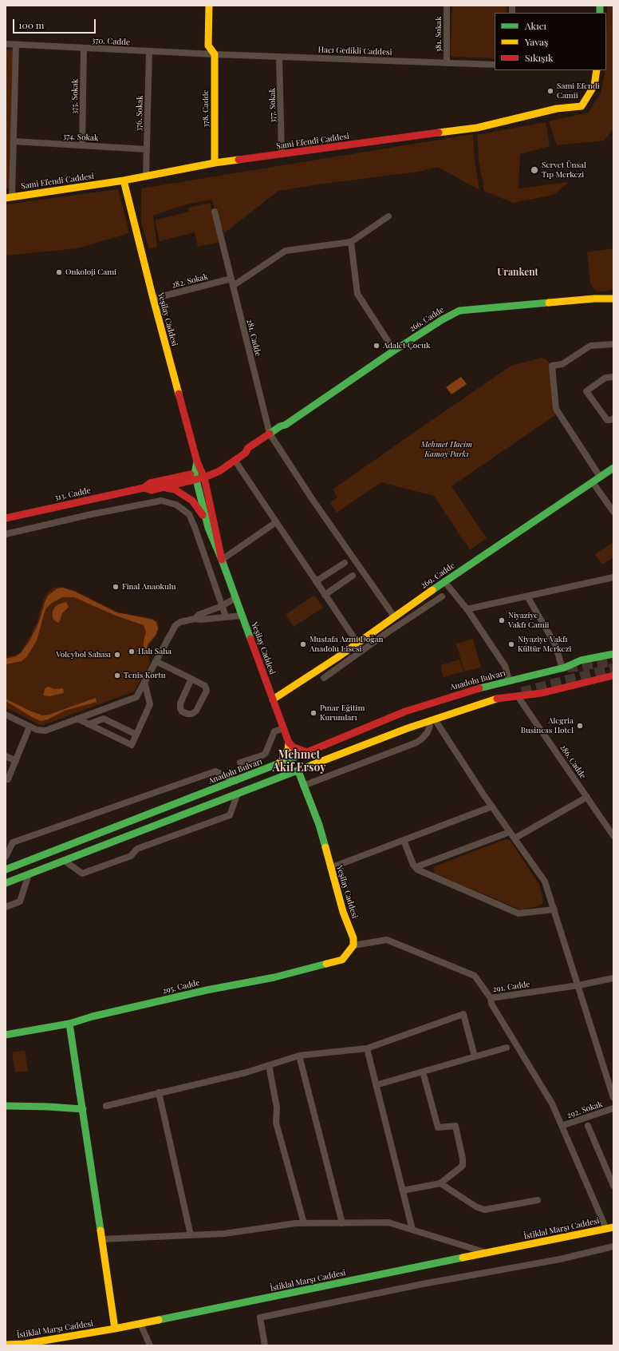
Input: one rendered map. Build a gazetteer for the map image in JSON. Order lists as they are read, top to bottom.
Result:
{
  "streets": {
    "main road": [
      "378. Cadde",
      "Sami Efendi Caddesi",
      "Yeşilay Caddesi",
      "266. Cadde",
      "313. Cadde",
      "269. Cadde",
      "Anadolu Bulvarı",
      "295. Cadde",
      "İstiklal Marşı Caddesi"
    ],
    "street": [
      "381. Sokak",
      "370. Cadde",
      "Hacı Gedikli Caddesi",
      "375. Sokak",
      "377. Sokak",
      "376. Sokak",
      "374. Sokak",
      "282. Sokak",
      "281. Cadde",
      "286. Cadde",
      "291. Cadde",
      "292. Sokak"
    ]
  },
  "crossings": [
    ["381. Sokak", "Hacı Gedikli Caddesi"],
    ["370. Cadde", "Hacı Gedikli Caddesi"],
    ["370. Cadde", "375. Sokak"],
    ["370. Cadde", "378. Cadde"],
    ["370. Cadde", "376. Sokak"],
    ["Hacı Gedikli Caddesi", "377. Sokak"],
    ["Hacı Gedikli Caddesi", "378. Cadde"],
    ["375. Sokak", "374. Sokak"],
    ["377. Sokak", "Sami Efendi Caddesi"],
    ["378. Cadde", "Sami Efendi Caddesi"],
    ["376. Sokak", "374. Sokak"],
    ["376. Sokak", "Sami Efendi Caddesi"],
    ["Sami Efendi Caddesi", "Yeşilay Caddesi"],
    ["282. Sokak", "Yeşilay Caddesi"],
    ["282. Sokak", "281. Cadde"],
    ["Yeşilay Caddesi", "266. Cadde"],
    ["Yeşilay Caddesi", "313. Cadde"],
    ["Yeşilay Caddesi", "269. Cadde"],
    ["Yeşilay Caddesi", "295. Cadde"],
    ["Yeşilay Caddesi", "291. Cadde"],
    ["266. Cadde", "281. Cadde"],
    ["266. Cadde", "313. Cadde"],
    ["295. Cadde", "291. Cadde"]
  ],
  "districts": ["Urankent", "Mehmet Akif Ersoy"],
  "parks": ["Mehmet Hacim Kamoy Parkı"],
  "places": [
    "Sami Efendi Camii",
    "Servet Ünsal Tıp Merkezi",
    "Onkoloji Cami",
    "Adalet Çocuk",
    "Final Anaokulu",
    "Niyaziye Vakfı Camii",
    "Mustafa Azmi Doğan Anadolu Lisesi",
    "Niyaziye Vakfı Kültür Merkezi",
    "Halı Saha",
    "Voleybol Sahası",
    "Tenis Kortu",
    "Pınar Eğitim Kurumları",
    "Alegria Business Hotel"
  ],
  "legend": ["Akıcı", "Yavaş", "Sıkışık"],
  "scale_bar": "100 m"
}
